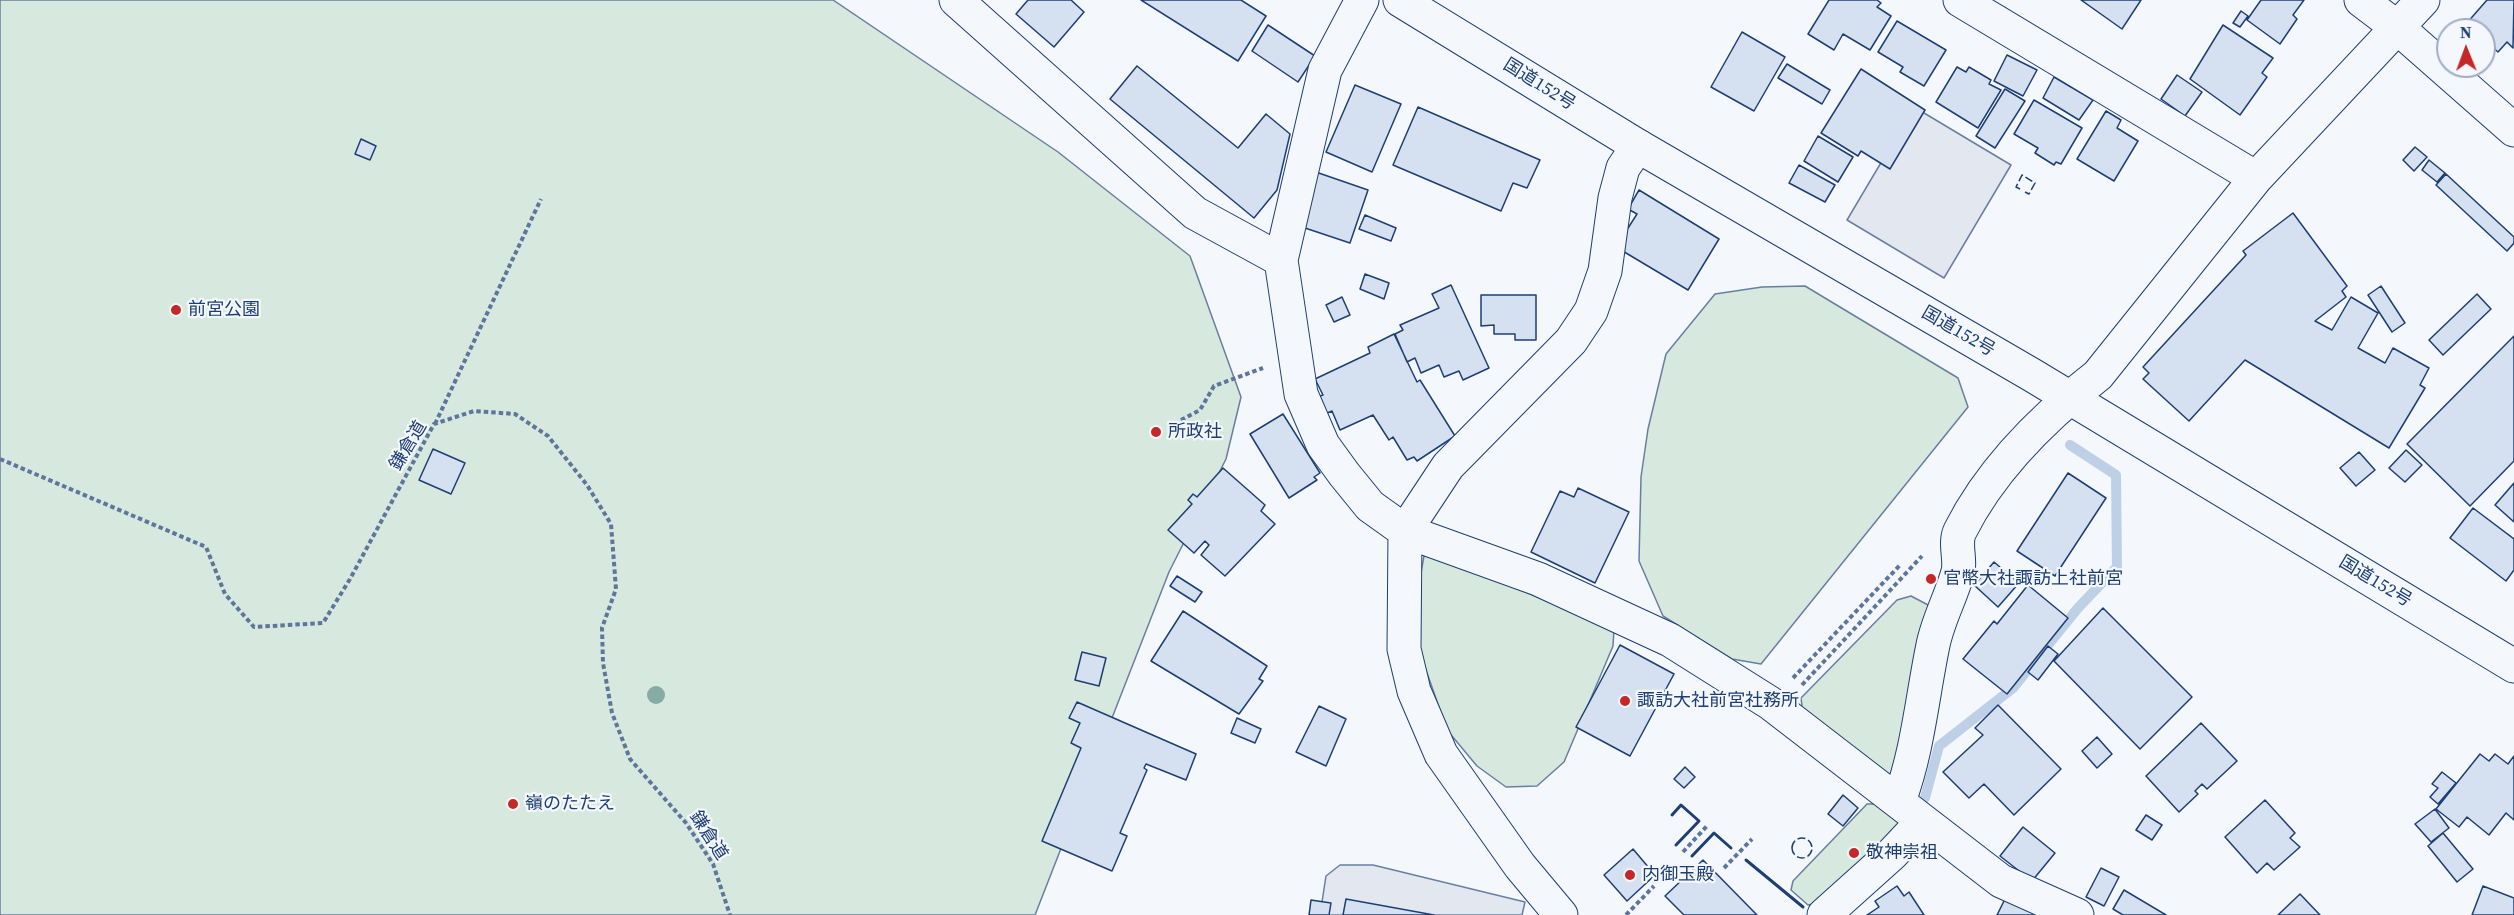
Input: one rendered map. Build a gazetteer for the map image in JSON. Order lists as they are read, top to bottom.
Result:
{
  "streets": {
    "main road": ["国道152号"],
    "path": ["鎌倉道"]
  },
  "places": [
    "前宮公園",
    "所政社",
    "官幣大社諏訪上社前宮",
    "諏訪大社前宮社務所",
    "嶺のたたえ",
    "敬神崇祖",
    "内御玉殿"
  ],
  "north": "top"
}
